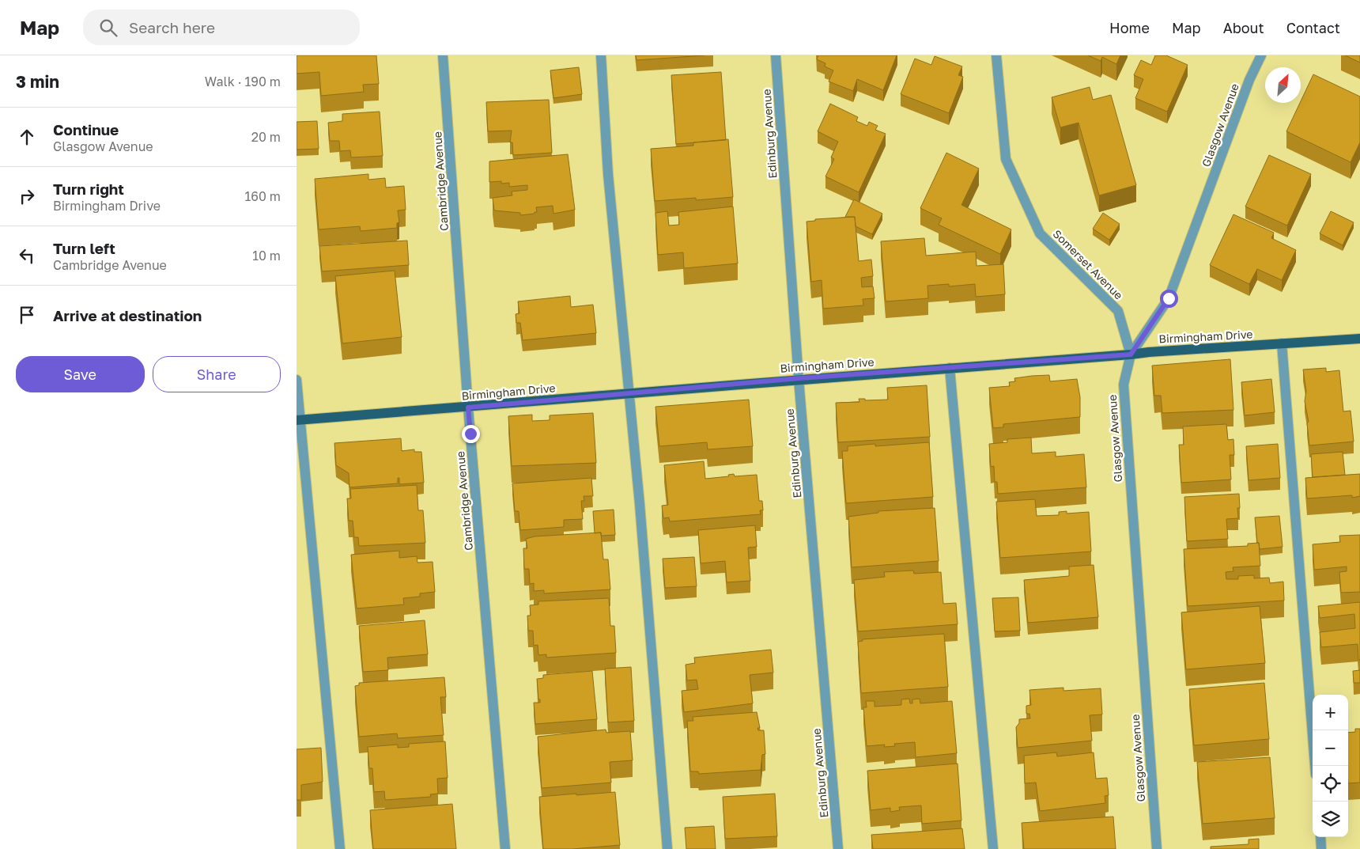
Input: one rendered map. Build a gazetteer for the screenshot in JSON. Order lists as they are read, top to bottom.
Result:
{
  "streets": {
    "main road": ["Birmingham Drive"],
    "street": [
      "Glasgow Avenue",
      "Edinburg Avenue",
      "Cambridge Avenue",
      "Somerset Avenue"
    ]
  },
  "crossings": [
    ["Glasgow Avenue", "Somerset Avenue"],
    ["Glasgow Avenue", "Birmingham Drive"],
    ["Edinburg Avenue", "Birmingham Drive"],
    ["Cambridge Avenue", "Birmingham Drive"],
    ["Somerset Avenue", "Birmingham Drive"]
  ],
  "north": "top right",
  "page": {
    "header": "Map",
    "search": "Search here",
    "nav": [
      "Home",
      "Map",
      "About",
      "Contact"
    ],
    "heading": ["3 min", "Walk · 190 m"],
    "list": [
      ["Continue", "Glasgow Avenue", "20 m"],
      ["Turn right", "Birmingham Drive", "160 m"],
      ["Turn left", "Cambridge Avenue", "10 m"],
      "Arrive at destination"
    ],
    "buttons": ["Save", "Share"],
    "map_buttons": ["+", "−"]
  }
}
